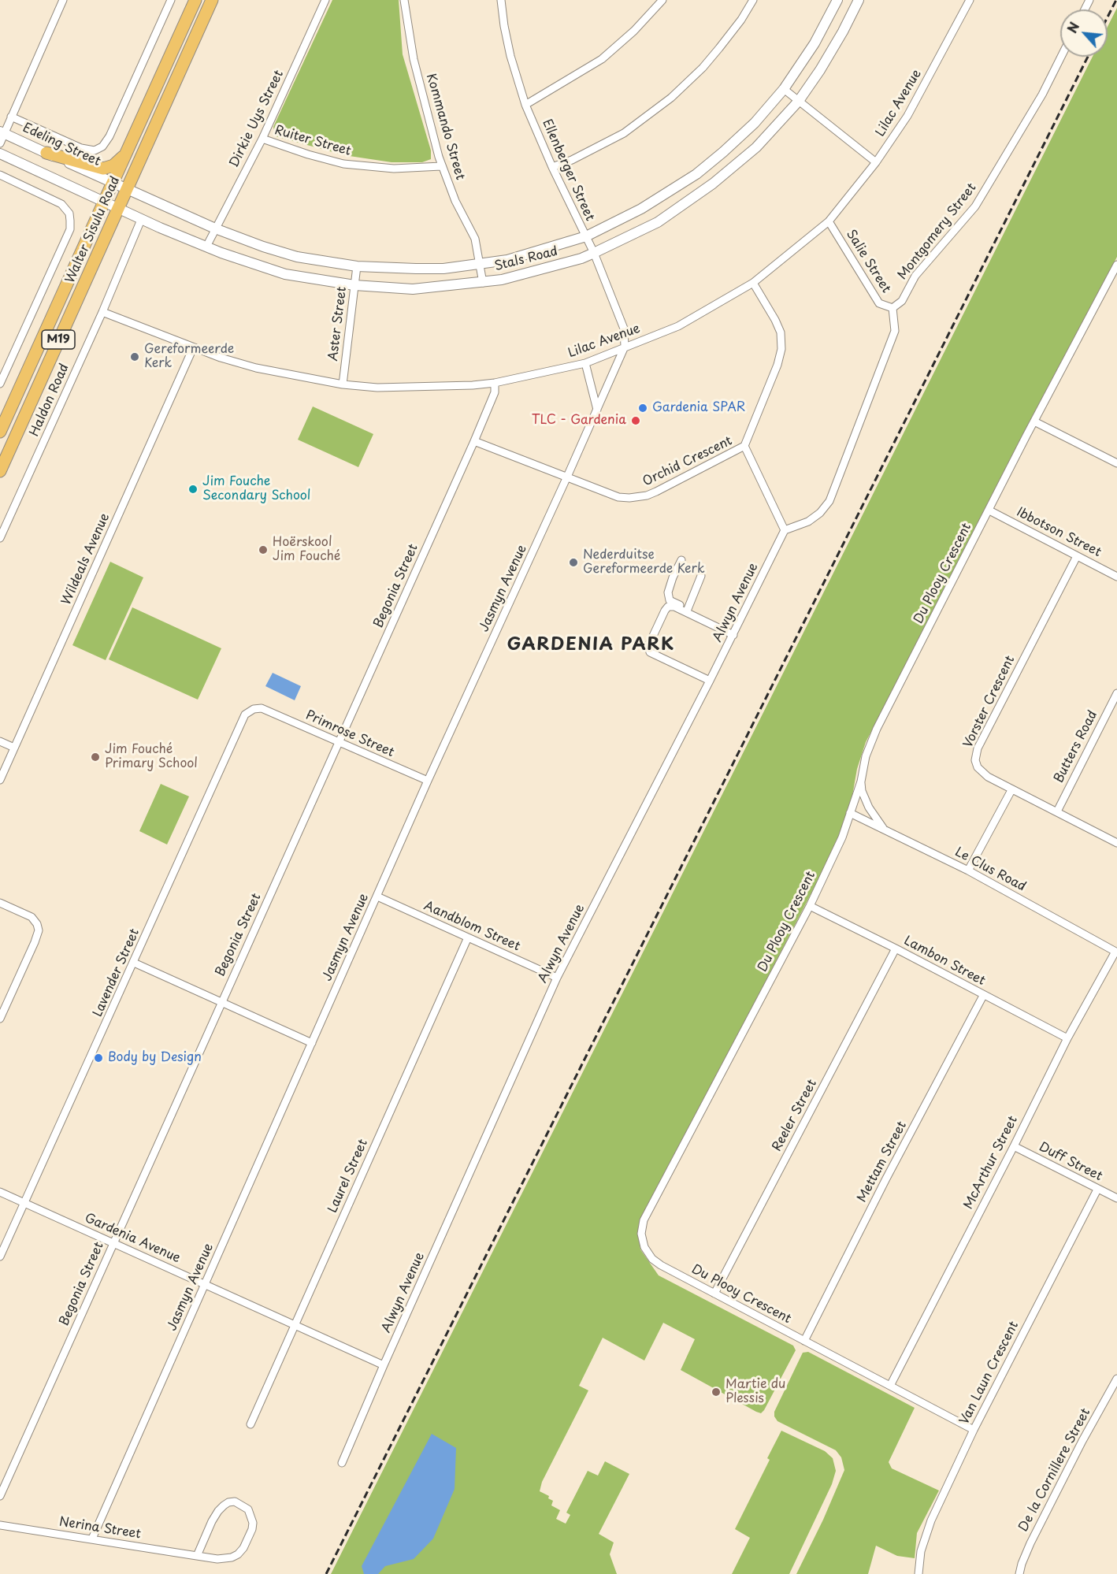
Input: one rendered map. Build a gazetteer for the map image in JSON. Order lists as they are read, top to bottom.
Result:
{
  "streets": {
    "highway": ["Walter Sisulu Road", "M19"],
    "street": [
      "Lilac Avenue",
      "Dirkie Uys Street",
      "Kommando Street",
      "Ruiter Street",
      "Edeling Street",
      "Ellenberger Street",
      "Montgomery Street",
      "Stals Road",
      "Salie Street",
      "Aster Street",
      "Haldon Road",
      "Orchid Crescent",
      "Ibbotson Street",
      "Wildeals Avenue",
      "Du Plooy Crescent",
      "Begonia Street",
      "Jasmyn Avenue",
      "Alwyn Avenue",
      "Vorster Crescent",
      "Primrose Street",
      "Butters Road",
      "Le Clus Road",
      "Aandblom Street",
      "Lambon Street",
      "Lavender Street",
      "Reeler Street",
      "Mettam Street",
      "Duff Street",
      "McArthur Street",
      "Laurel Street",
      "Gardenia Avenue",
      "Van Laun Crescent",
      "De la Cornillere Street",
      "Nerina Street"
    ]
  },
  "crossings": [
    ["Lilac Avenue", "Ellenberger Street"],
    ["Lilac Avenue", "Salie Street"],
    ["Lilac Avenue", "Aster Street"],
    ["Lilac Avenue", "Haldon Road"],
    ["Lilac Avenue", "Orchid Crescent"],
    ["Lilac Avenue", "Wildeals Avenue"],
    ["Lilac Avenue", "Begonia Street"],
    ["Lilac Avenue", "Jasmyn Avenue"],
    ["Dirkie Uys Street", "Ruiter Street"],
    ["Dirkie Uys Street", "Stals Road"],
    ["Kommando Street", "Ruiter Street"],
    ["Kommando Street", "Stals Road"],
    ["Edeling Street", "Walter Sisulu Road"],
    ["Edeling Street", "Stals Road"],
    ["Ellenberger Street", "Stals Road"],
    ["Ellenberger Street", "Jasmyn Avenue"],
    ["Walter Sisulu Road", "Stals Road"],
    ["Montgomery Street", "Salie Street"],
    ["Stals Road", "Aster Street"],
    ["Stals Road", "Haldon Road"],
    ["Orchid Crescent", "Begonia Street"],
    ["Orchid Crescent", "Jasmyn Avenue"],
    ["Ibbotson Street", "Du Plooy Crescent"],
    ["Ibbotson Street", "Vorster Crescent"],
    ["Du Plooy Crescent", "Le Clus Road"],
    ["Du Plooy Crescent", "Lambon Street"],
    ["Du Plooy Crescent", "Reeler Street"],
    ["Du Plooy Crescent", "Mettam Street"],
    ["Du Plooy Crescent", "McArthur Street"],
    ["Du Plooy Crescent", "Van Laun Crescent"],
    ["Begonia Street", "Primrose Street"],
    ["Begonia Street", "Gardenia Avenue"],
    ["Jasmyn Avenue", "Primrose Street"],
    ["Jasmyn Avenue", "Aandblom Street"],
    ["Jasmyn Avenue", "Gardenia Avenue"],
    ["Jasmyn Avenue", "Nerina Street"],
    ["Alwyn Avenue", "Aandblom Street"],
    ["Alwyn Avenue", "Gardenia Avenue"],
    ["Vorster Crescent", "Butters Road"],
    ["Primrose Street", "Lavender Street"],
    ["Le Clus Road", "McArthur Street"],
    ["Aandblom Street", "Laurel Street"],
    ["Lambon Street", "Reeler Street"],
    ["Lambon Street", "Mettam Street"],
    ["Lambon Street", "McArthur Street"],
    ["Lavender Street", "Gardenia Avenue"],
    ["Duff Street", "McArthur Street"],
    ["Duff Street", "Van Laun Crescent"],
    ["Laurel Street", "Gardenia Avenue"]
  ],
  "districts": ["GARDENIA PARK"],
  "places": [
    "Gereformeerde Kerk",
    "Gardenia SPAR",
    "TLC - Gardenia",
    "Jim Fouche Secondary School",
    "Hoërskool Jim Fouché",
    "Nederduitse Gereformeerde Kerk",
    "Jim Fouché Primary School",
    "Body by Design",
    "Martie du Plessis"
  ],
  "north": "top left"
}
